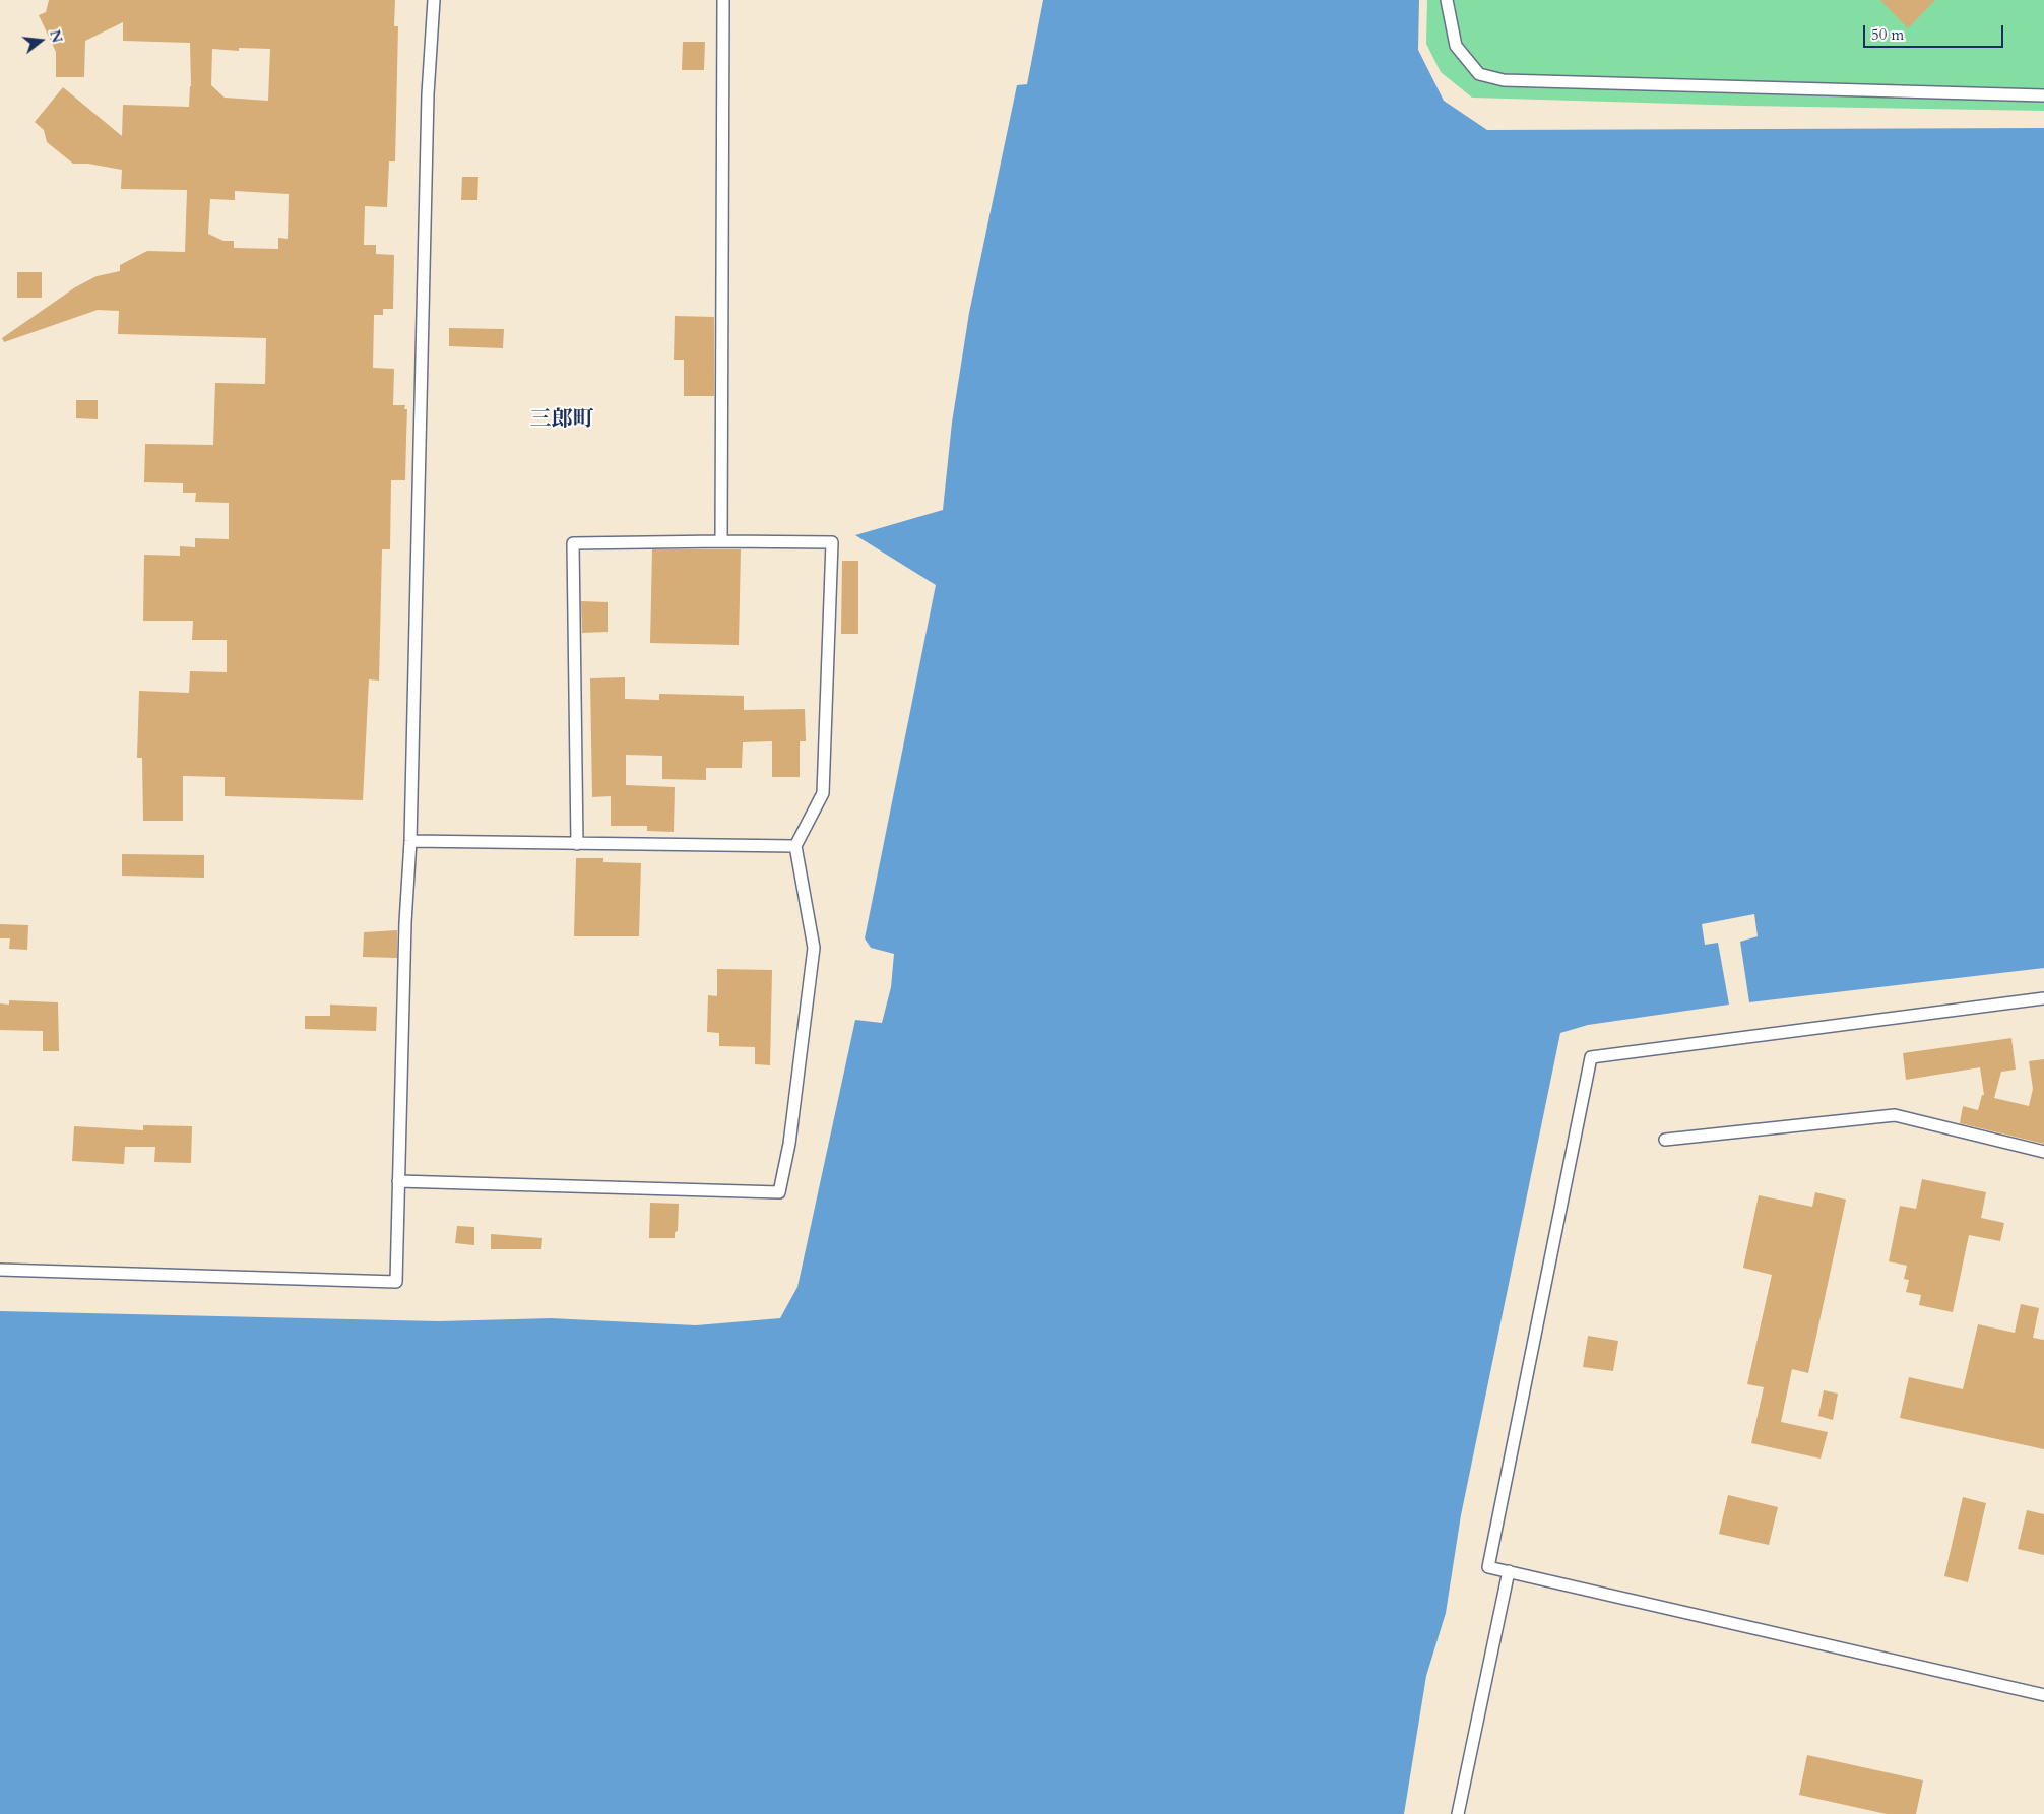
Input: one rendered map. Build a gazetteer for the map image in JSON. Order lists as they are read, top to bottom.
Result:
{
  "districts": ["三郎町"],
  "scale_bar": "50 m",
  "north": "right"
}
